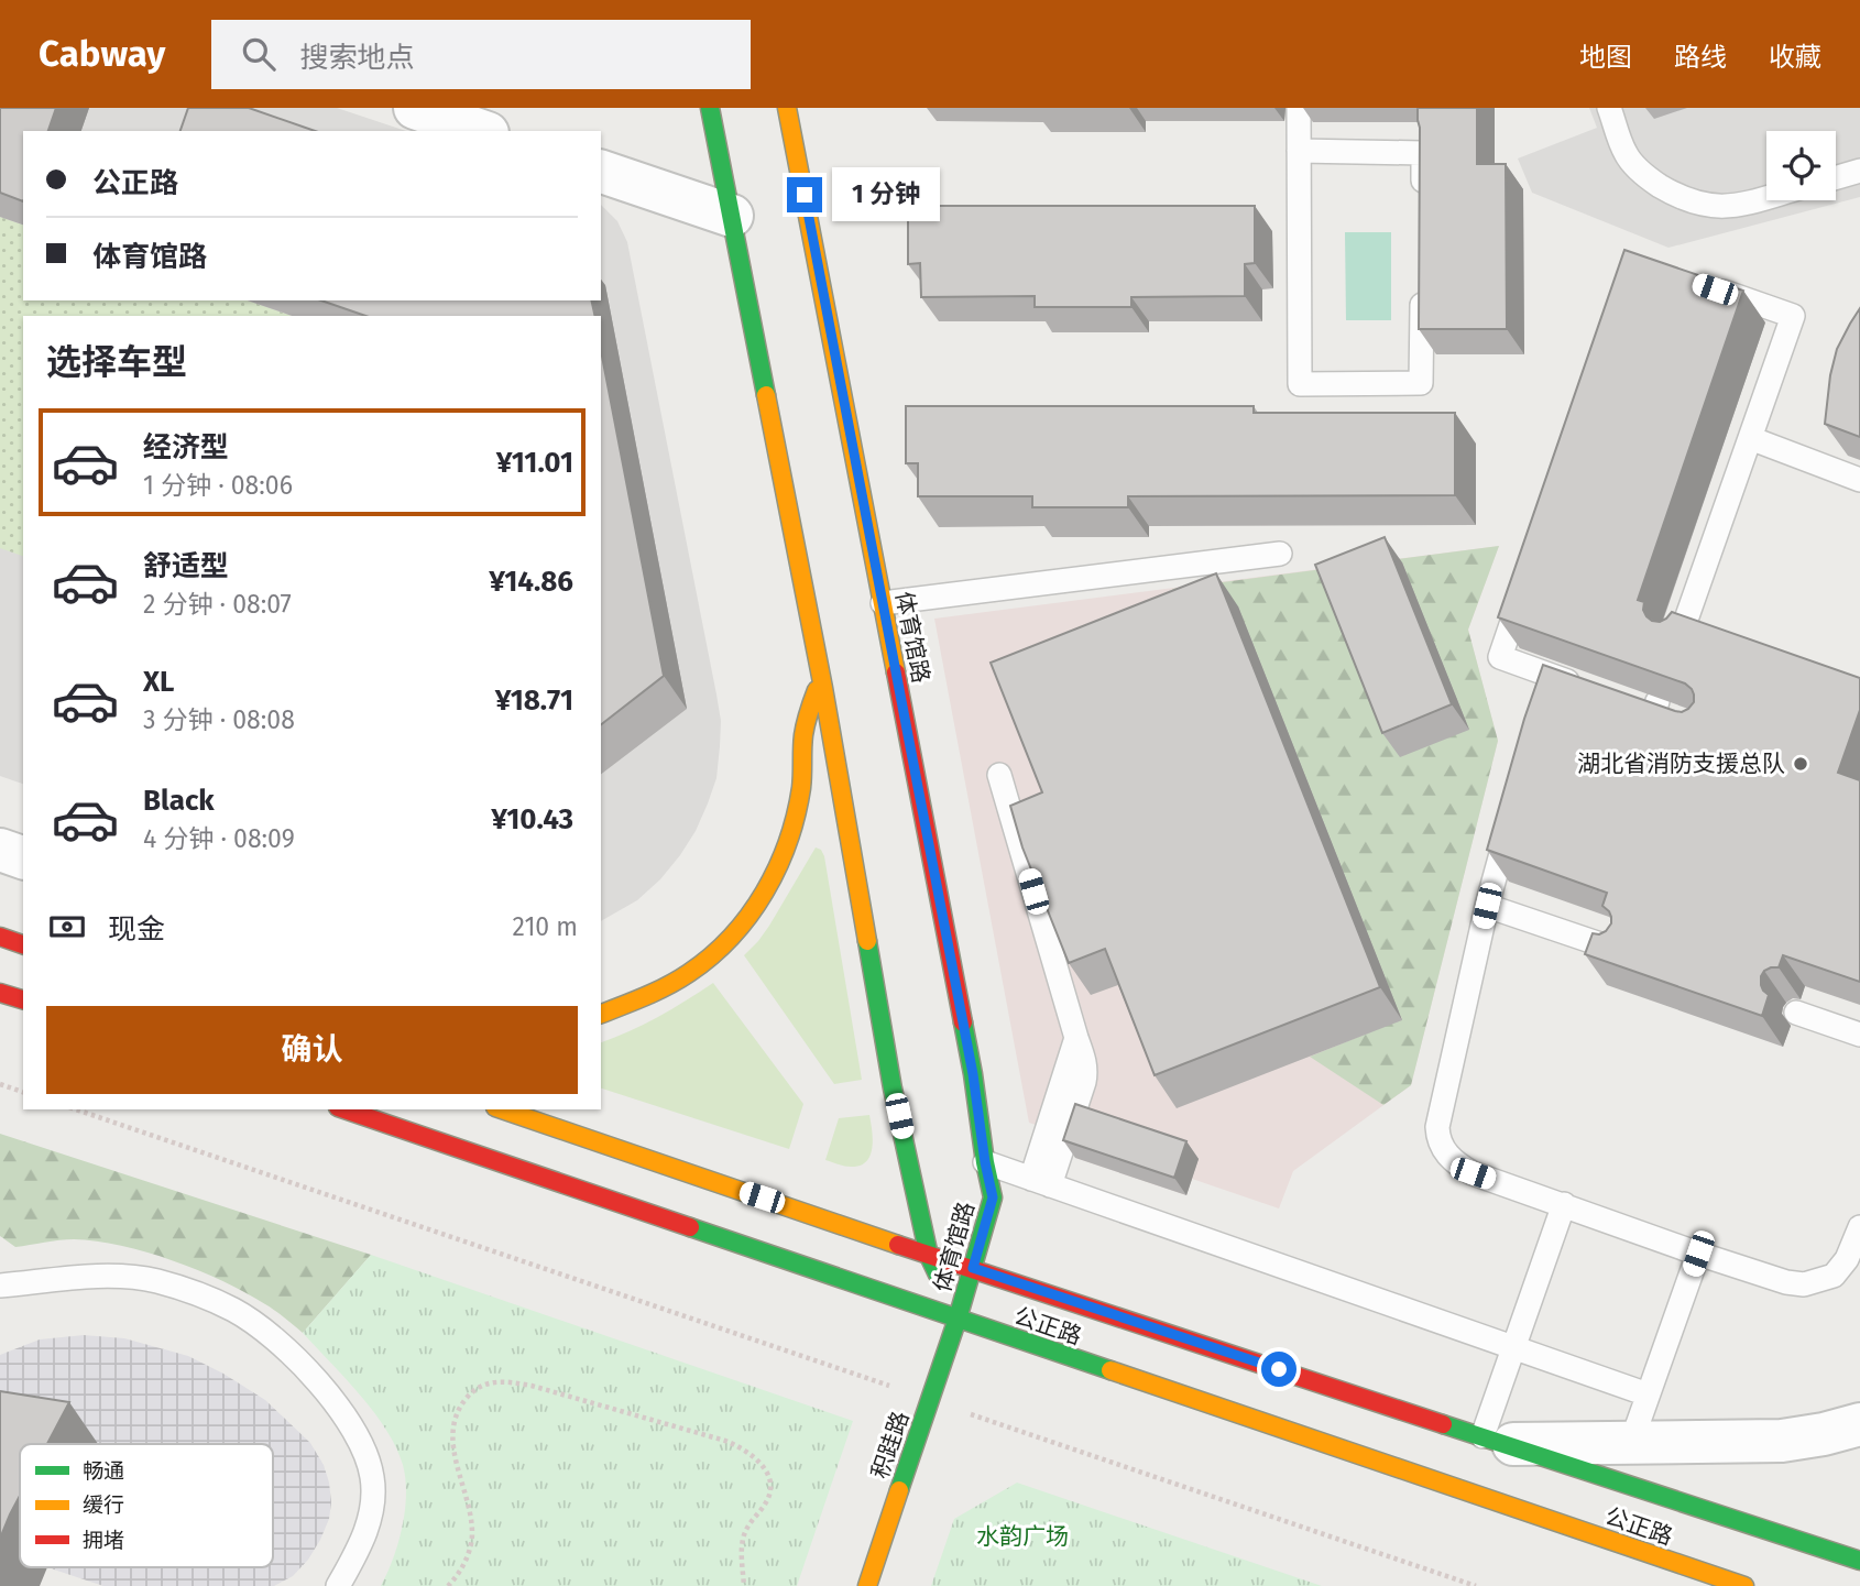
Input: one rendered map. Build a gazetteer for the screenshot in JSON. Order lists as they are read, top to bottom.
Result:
{
  "streets": {
    "main road": ["体育馆路", "公正路", "积跬路"]
  },
  "crossings": [
    ["体育馆路", "公正路"],
    ["体育馆路", "积跬路"],
    ["公正路", "积跬路"]
  ],
  "parks": ["水韵广场"],
  "places": ["湖北省消防支援总队"],
  "legend": ["畅通", "缓行", "拥堵"],
  "page": {
    "header": "Cabway",
    "search": "搜索地点",
    "nav": ["地图", "路线", "收藏"],
    "banner": ["公正路", "体育馆路"],
    "bubble": "1 分钟",
    "heading": "选择车型",
    "list": [
      {
        "name": "经济型",
        "note": "1 分钟 · 08:06",
        "value": "¥11.01"
      },
      {
        "name": "舒适型",
        "note": "2 分钟 · 08:07",
        "value": "¥14.86"
      },
      {
        "name": "XL",
        "note": "3 分钟 · 08:08",
        "value": "¥18.71"
      },
      {
        "name": "Black",
        "note": "4 分钟 · 08:09",
        "value": "¥10.43"
      }
    ],
    "pay": ["现金", "210 m"],
    "buttons": "确认"
  }
}
